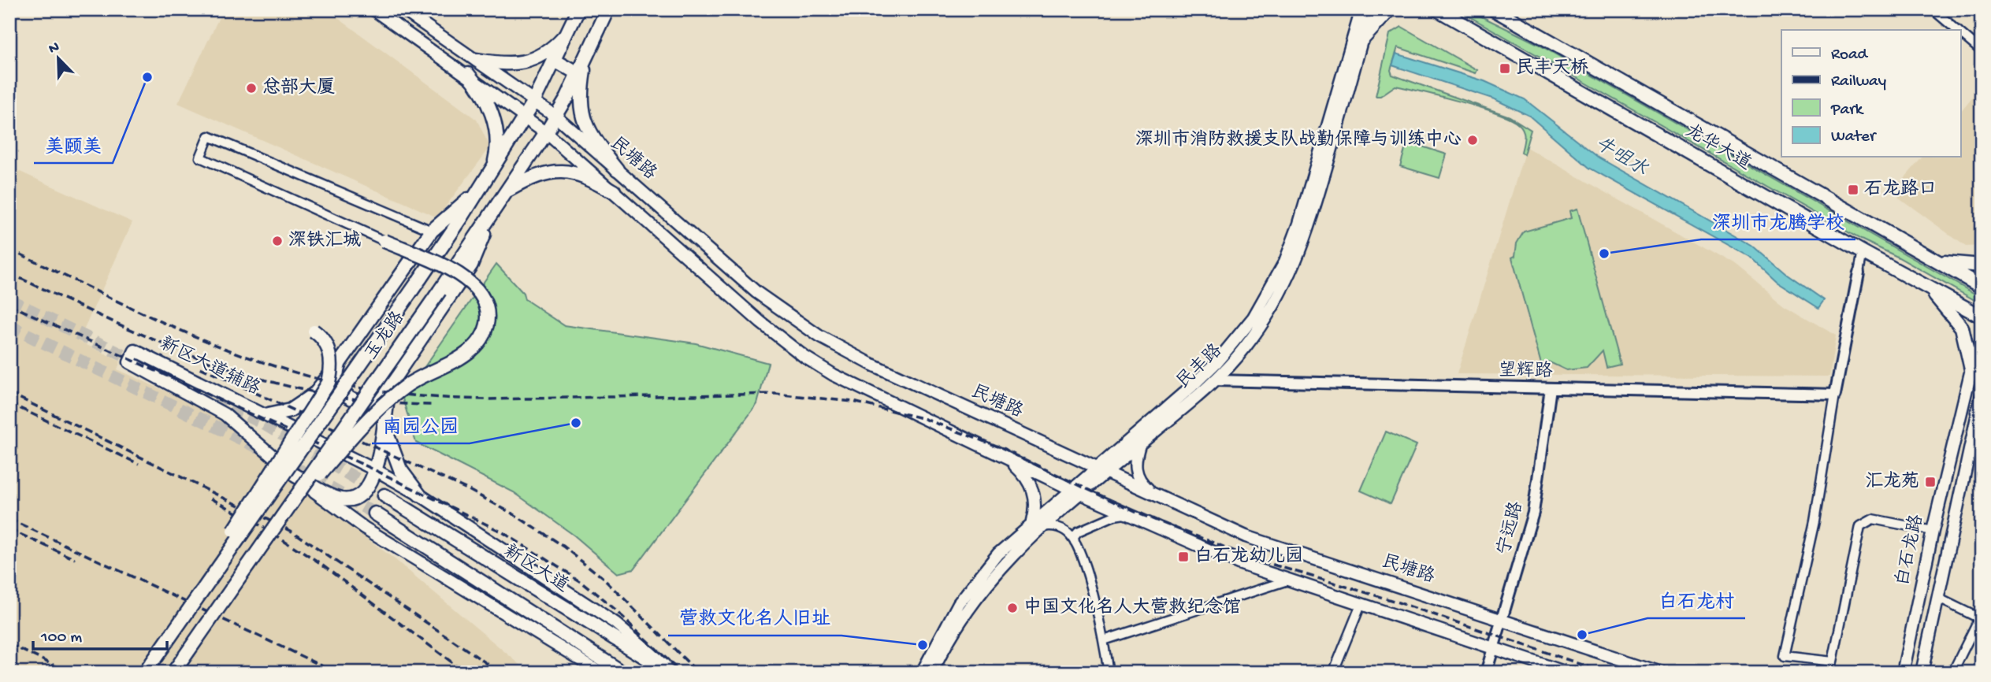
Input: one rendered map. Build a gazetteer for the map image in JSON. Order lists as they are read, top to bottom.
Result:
{
  "streets": {
    "main road": [
      "龙华大道",
      "民塘路",
      "玉龙路",
      "新区大道辅路",
      "民丰路",
      "白石龙路",
      "新区大道"
    ],
    "street": ["望辉路", "宁远路"]
  },
  "crossings": [
    ["民塘路", "玉龙路"],
    ["民塘路", "民丰路"],
    ["民塘路", "宁远路"],
    ["新区大道辅路", "新区大道"],
    ["民丰路", "望辉路"],
    ["望辉路", "宁远路"]
  ],
  "water": ["牛咀水"],
  "places": {
    "transit": [
      "民丰天桥",
      "石龙路口",
      "汇龙苑",
      "白石龙幼儿园"
    ],
    "other": [
      "美颐美",
      "总部大厦",
      "深圳市消防救援支队战勤保障与训练中心",
      "深铁汇城",
      "深圳市龙腾学校",
      "南园公园",
      "中国文化名人大营救纪念馆",
      "白石龙村",
      "营救文化名人旧址"
    ]
  },
  "legend": [
    "Road",
    "Railway",
    "Park",
    "Water"
  ],
  "scale_bar": "100 m",
  "north": "top left"
}
